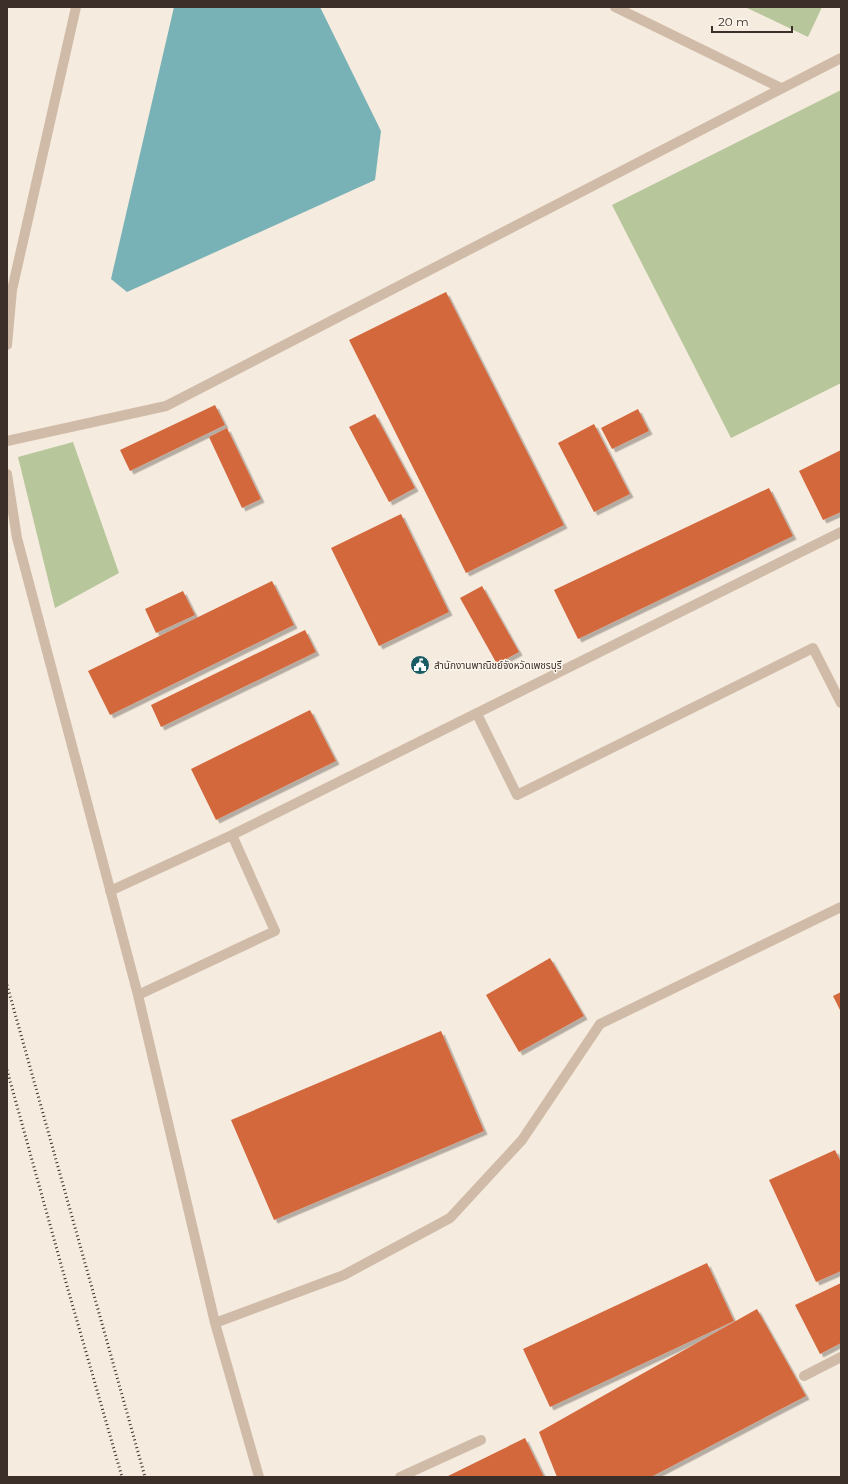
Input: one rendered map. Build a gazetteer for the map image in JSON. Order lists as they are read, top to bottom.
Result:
{
  "places": {
    "public building": ["สำนักงานพาณิชย์จังหวัดเพชรบุรี"]
  },
  "scale_bar": "20 m"
}
